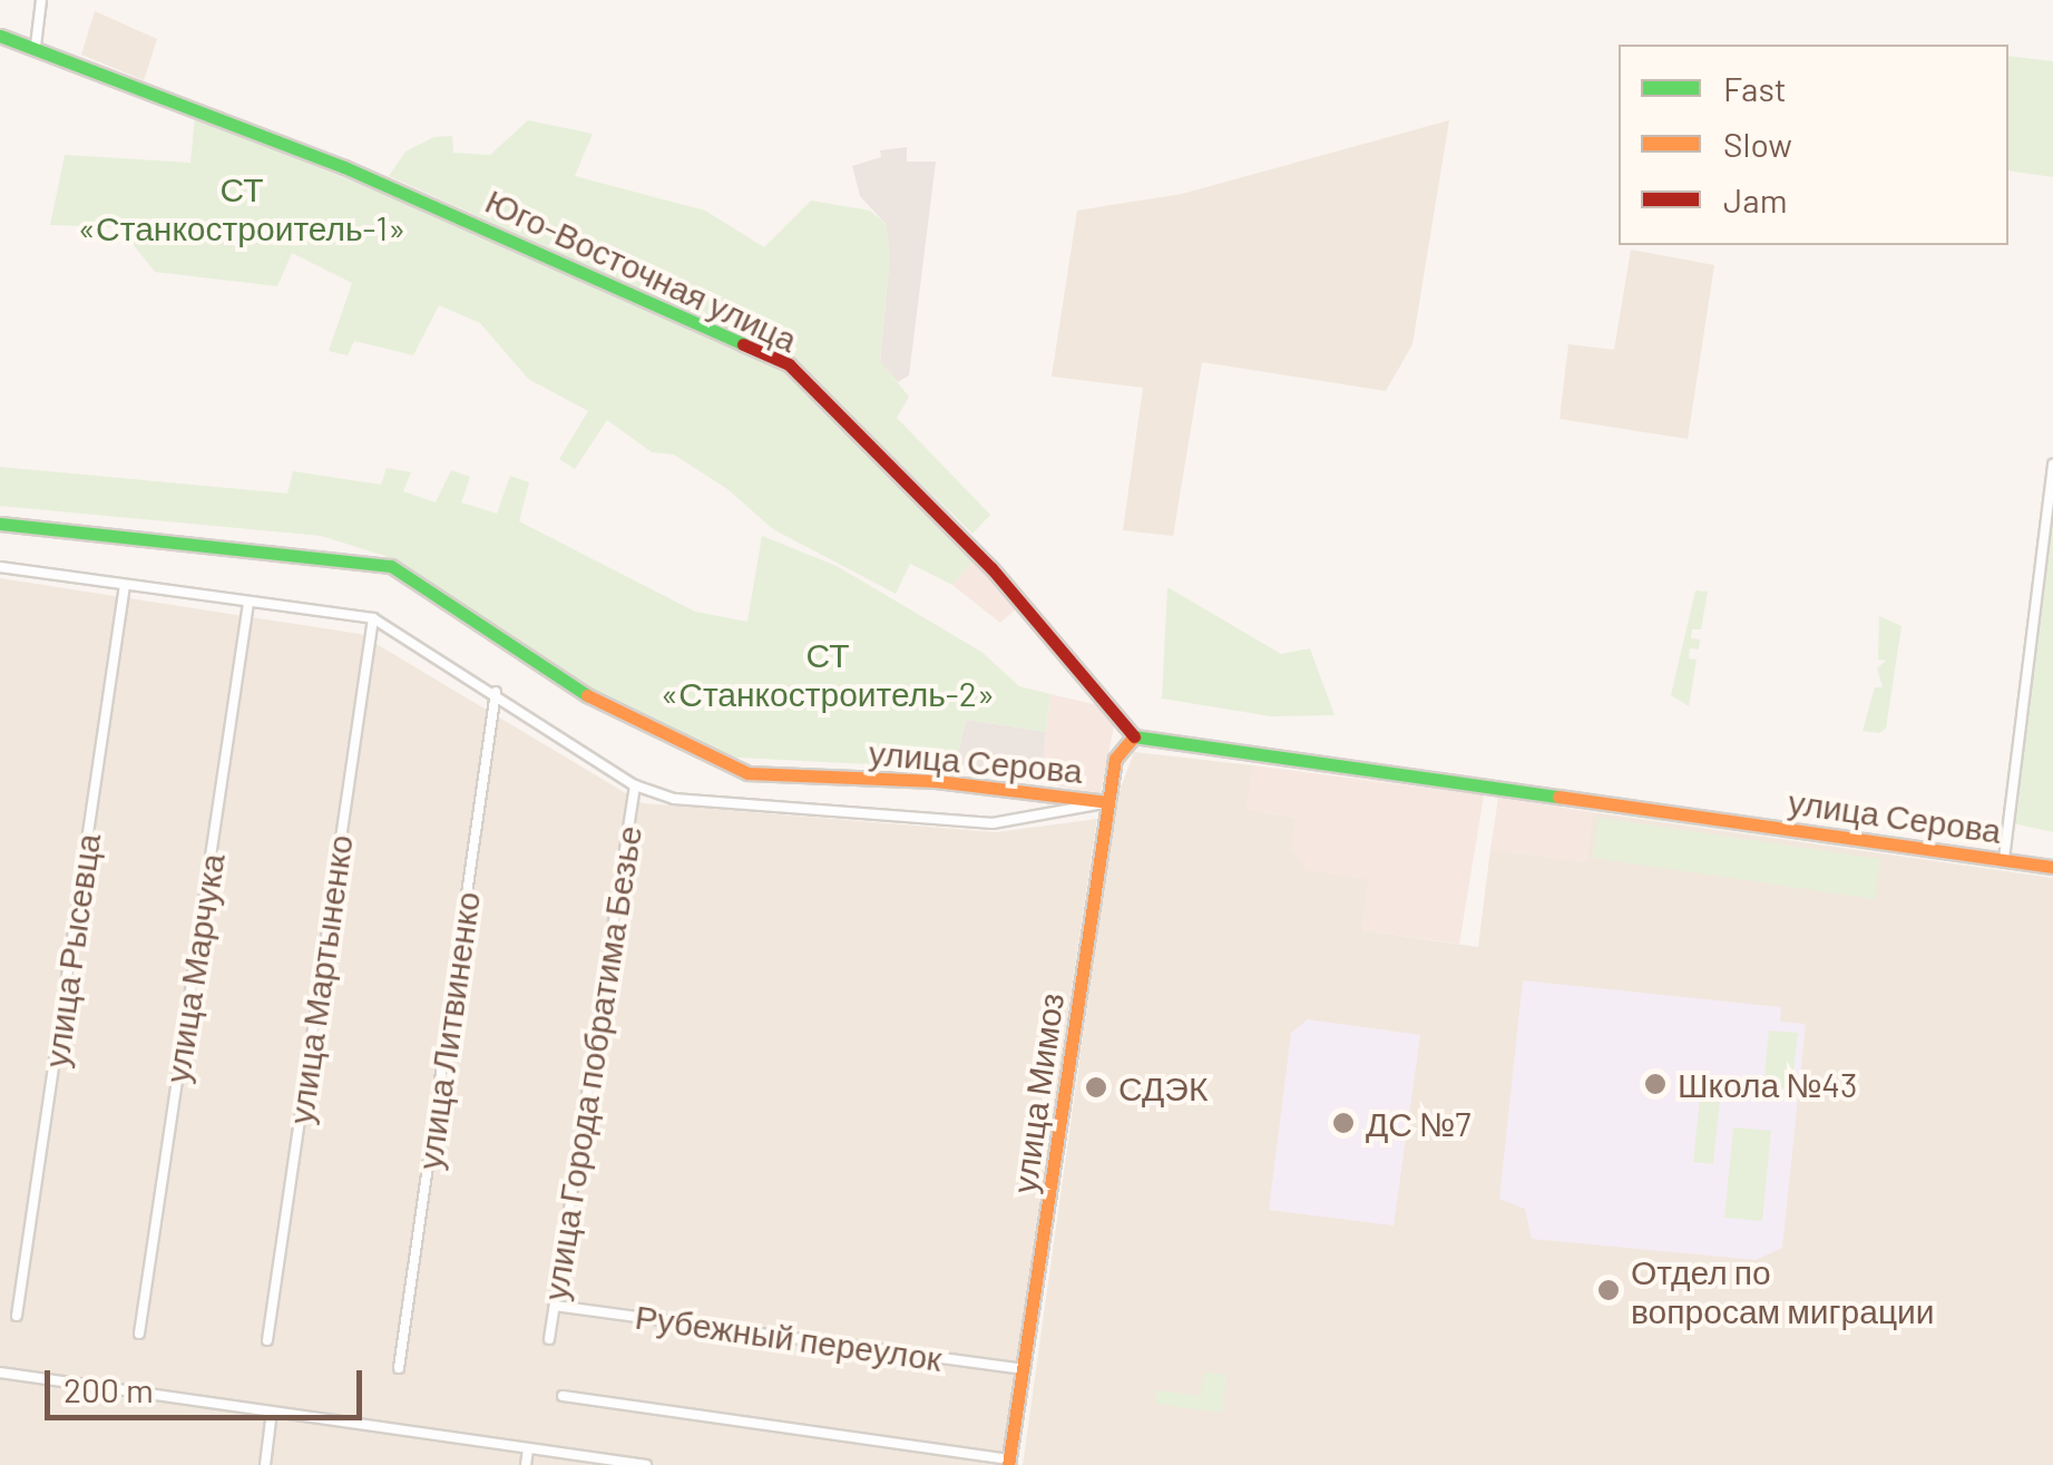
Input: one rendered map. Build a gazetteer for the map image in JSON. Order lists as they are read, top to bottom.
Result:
{
  "streets": {
    "street": [
      "Юго-Восточная улица",
      "улица Серова",
      "улица Рысевца",
      "улица Марчука",
      "улица Мартыненко",
      "улица Литвиненко",
      "улица Города побратима Безье",
      "улица Мимоз",
      "Рубежный переулок"
    ]
  },
  "crossings": [
    ["Юго-Восточная улица", "улица Серова"],
    ["Юго-Восточная улица", "улица Мимоз"],
    ["улица Серова", "улица Рысевца"],
    ["улица Серова", "улица Марчука"],
    ["улица Серова", "улица Мартыненко"],
    ["улица Серова", "улица Литвиненко"],
    ["улица Серова", "улица Города побратима Безье"],
    ["улица Серова", "улица Мимоз"],
    ["улица Города побратима Безье", "Рубежный переулок"],
    ["улица Мимоз", "Рубежный переулок"]
  ],
  "parks": ["СТ «Станкостроитель-1»", "СТ «Станкостроитель-2»"],
  "places": [
    "Школа №43",
    "СДЭК",
    "ДС №7",
    "Отдел по вопросам миграции"
  ],
  "legend": ["Fast", "Slow", "Jam"],
  "scale_bar": "200 m"
}
